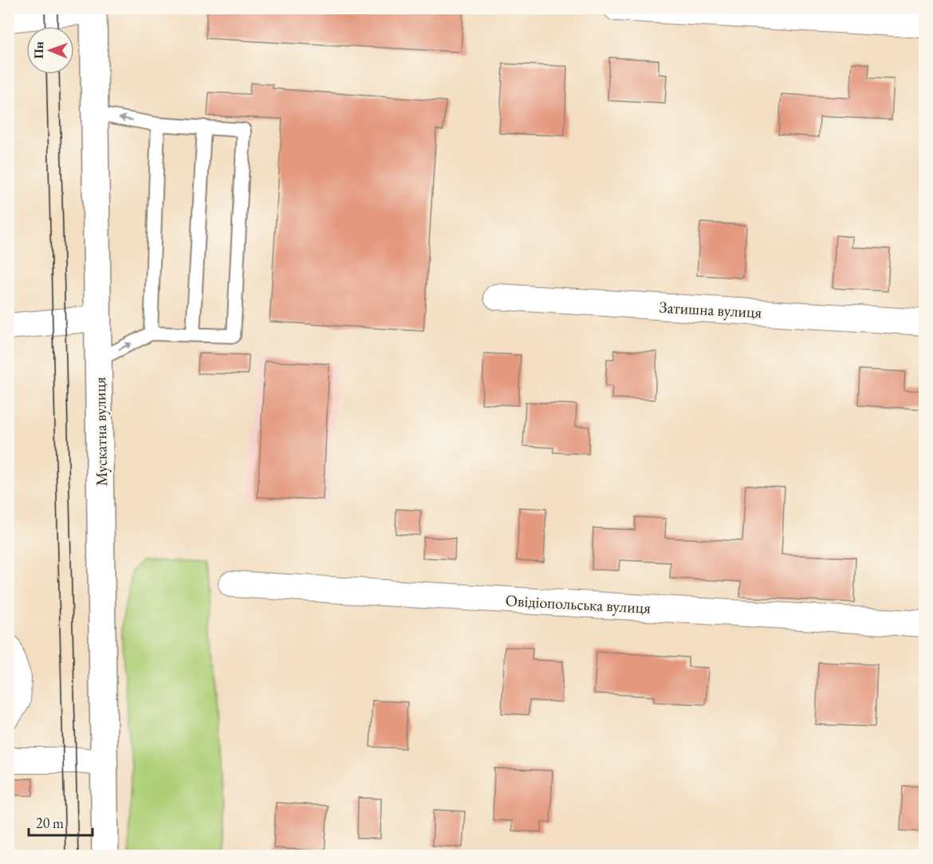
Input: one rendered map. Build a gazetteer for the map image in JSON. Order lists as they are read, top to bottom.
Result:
{
  "streets": {
    "street": ["Затишна вулиця", "Мускатна вулиця", "Овідіопольська вулиця"]
  },
  "scale_bar": "20 m",
  "north": "left"
}
